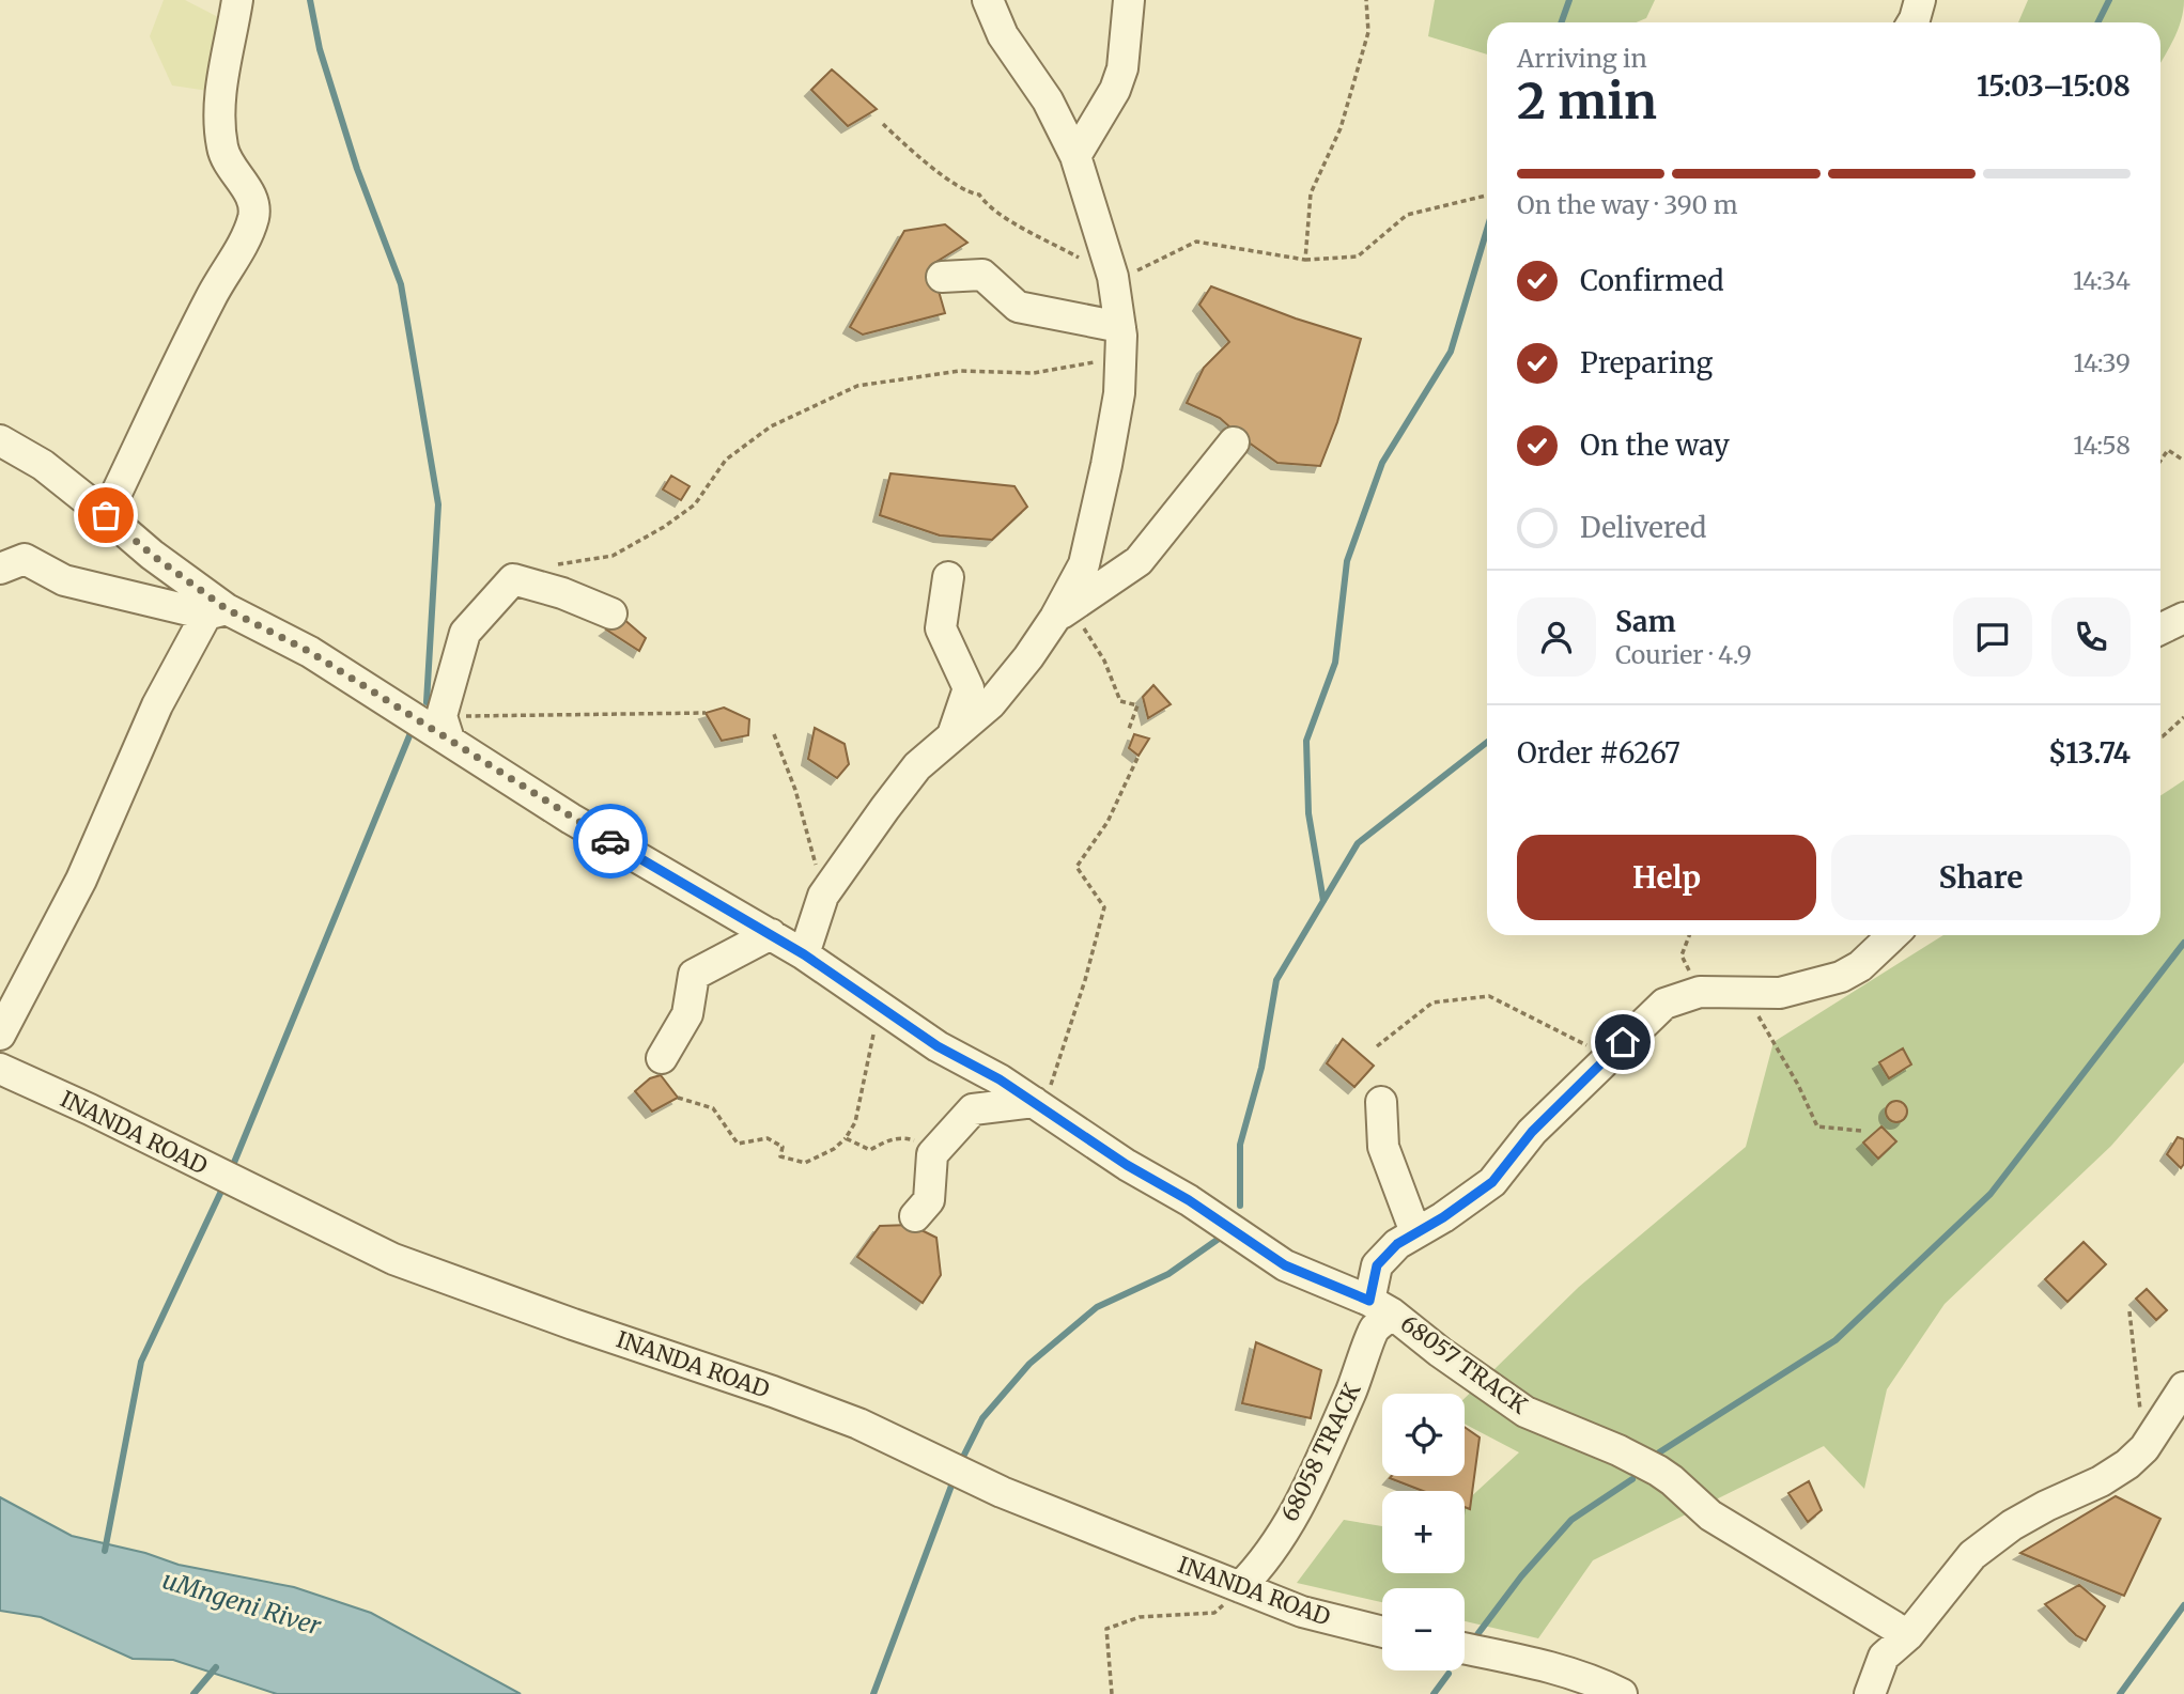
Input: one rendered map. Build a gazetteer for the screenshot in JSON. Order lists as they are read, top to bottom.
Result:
{
  "streets": {
    "street": ["INANDA ROAD", "68057 TRACK", "68058 TRACK"]
  },
  "crossings": [
    ["INANDA ROAD", "68058 TRACK"],
    ["68057 TRACK", "68058 TRACK"]
  ],
  "water": ["uMngeni River"],
  "page": {
    "heading": ["2 min", "Arriving in", "15:03–15:08"],
    "panel": [
      "Sam",
      "Courier · 4.9",
      "Order #6267",
      "$13.74"
    ],
    "bar": "On the way · 390 m",
    "list": [
      ["Confirmed", "14:34"],
      ["Preparing", "14:39"],
      ["On the way", "14:58"],
      "Delivered"
    ],
    "buttons": ["Help", "Share"],
    "map_buttons": ["+", "−"]
  }
}
